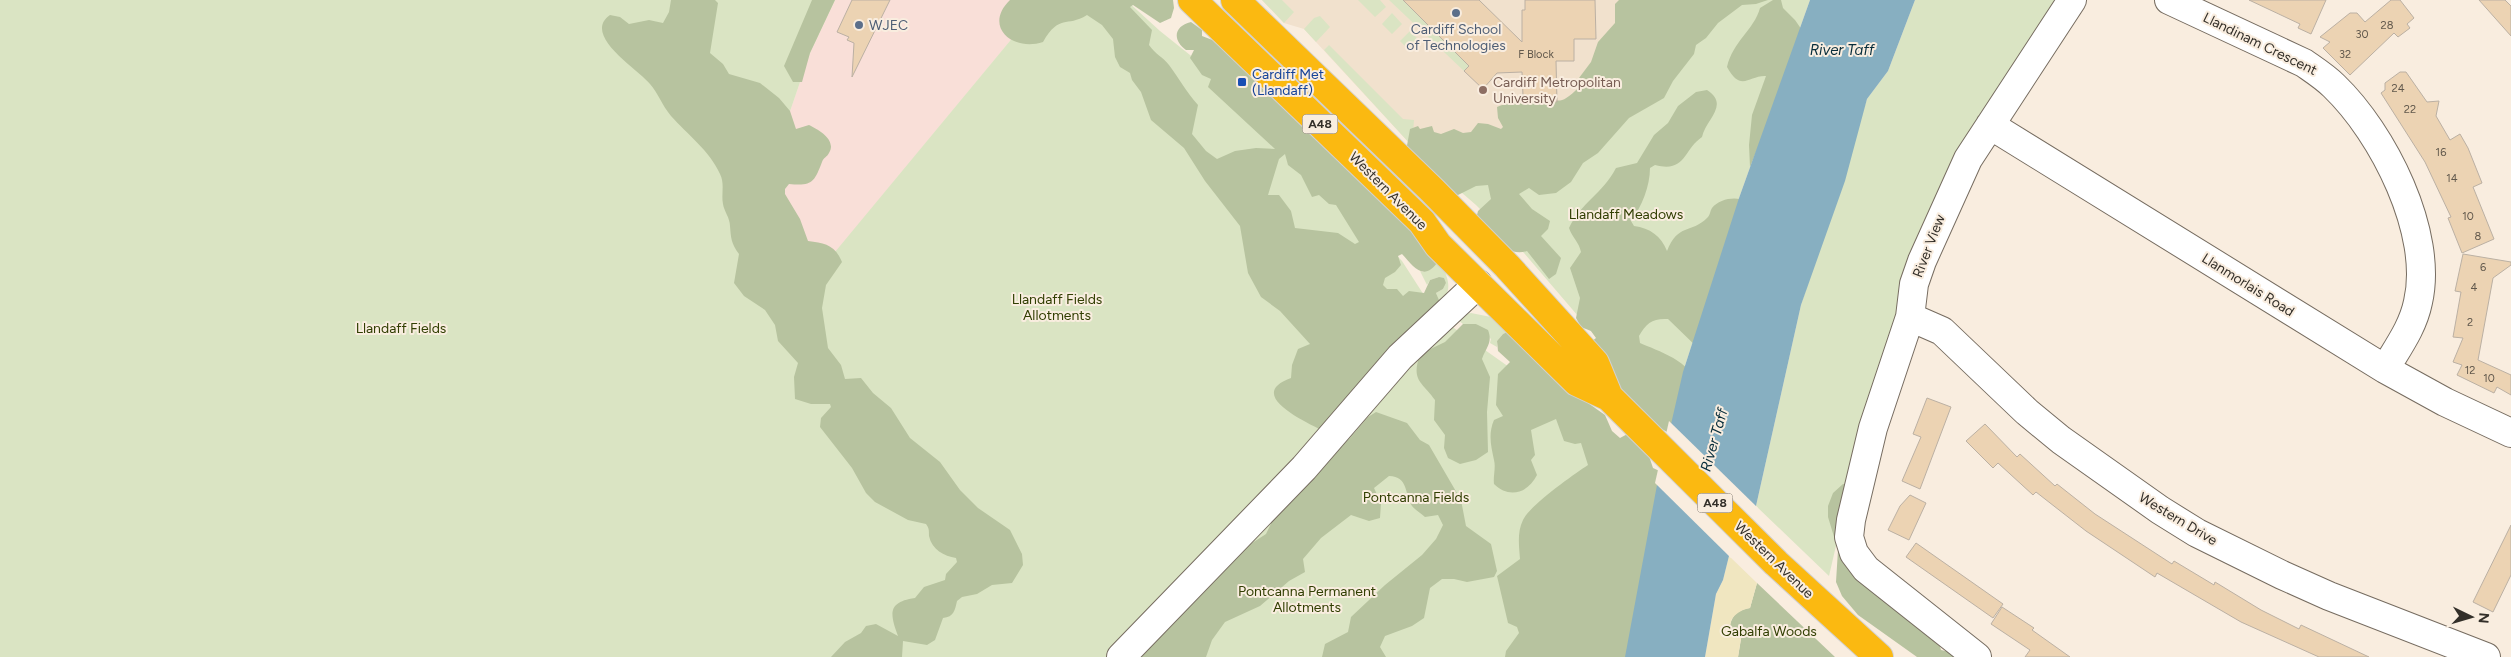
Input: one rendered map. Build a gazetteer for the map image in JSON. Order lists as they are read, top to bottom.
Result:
{
  "streets": {
    "highway": ["A48", "Western Avenue"],
    "street": [
      "Llandinam Crescent",
      "River View",
      "Llanmorlais Road",
      "Western Drive"
    ]
  },
  "crossings": [
    ["Llandinam Crescent", "Llanmorlais Road"],
    ["River View", "Llanmorlais Road"],
    ["River View", "Western Drive"]
  ],
  "water": ["River Taff"],
  "parks": [
    "Llandaff Meadows",
    "Llandaff Fields Allotments",
    "Llandaff Fields",
    "Pontcanna Fields",
    "Pontcanna Permanent Allotments",
    "Gabalfa Woods"
  ],
  "places": {
    "other": ["Cardiff School of Technologies", "WJEC", "Cardiff Metropolitan University"],
    "transit": ["Cardiff Met (Llandaff)"]
  },
  "house_numbers": [
    "28",
    "30",
    "F Block",
    "32",
    "24",
    "22",
    "16",
    "14",
    "10",
    "8",
    "6",
    "4",
    "2",
    "12",
    "10"
  ],
  "north": "right"
}
